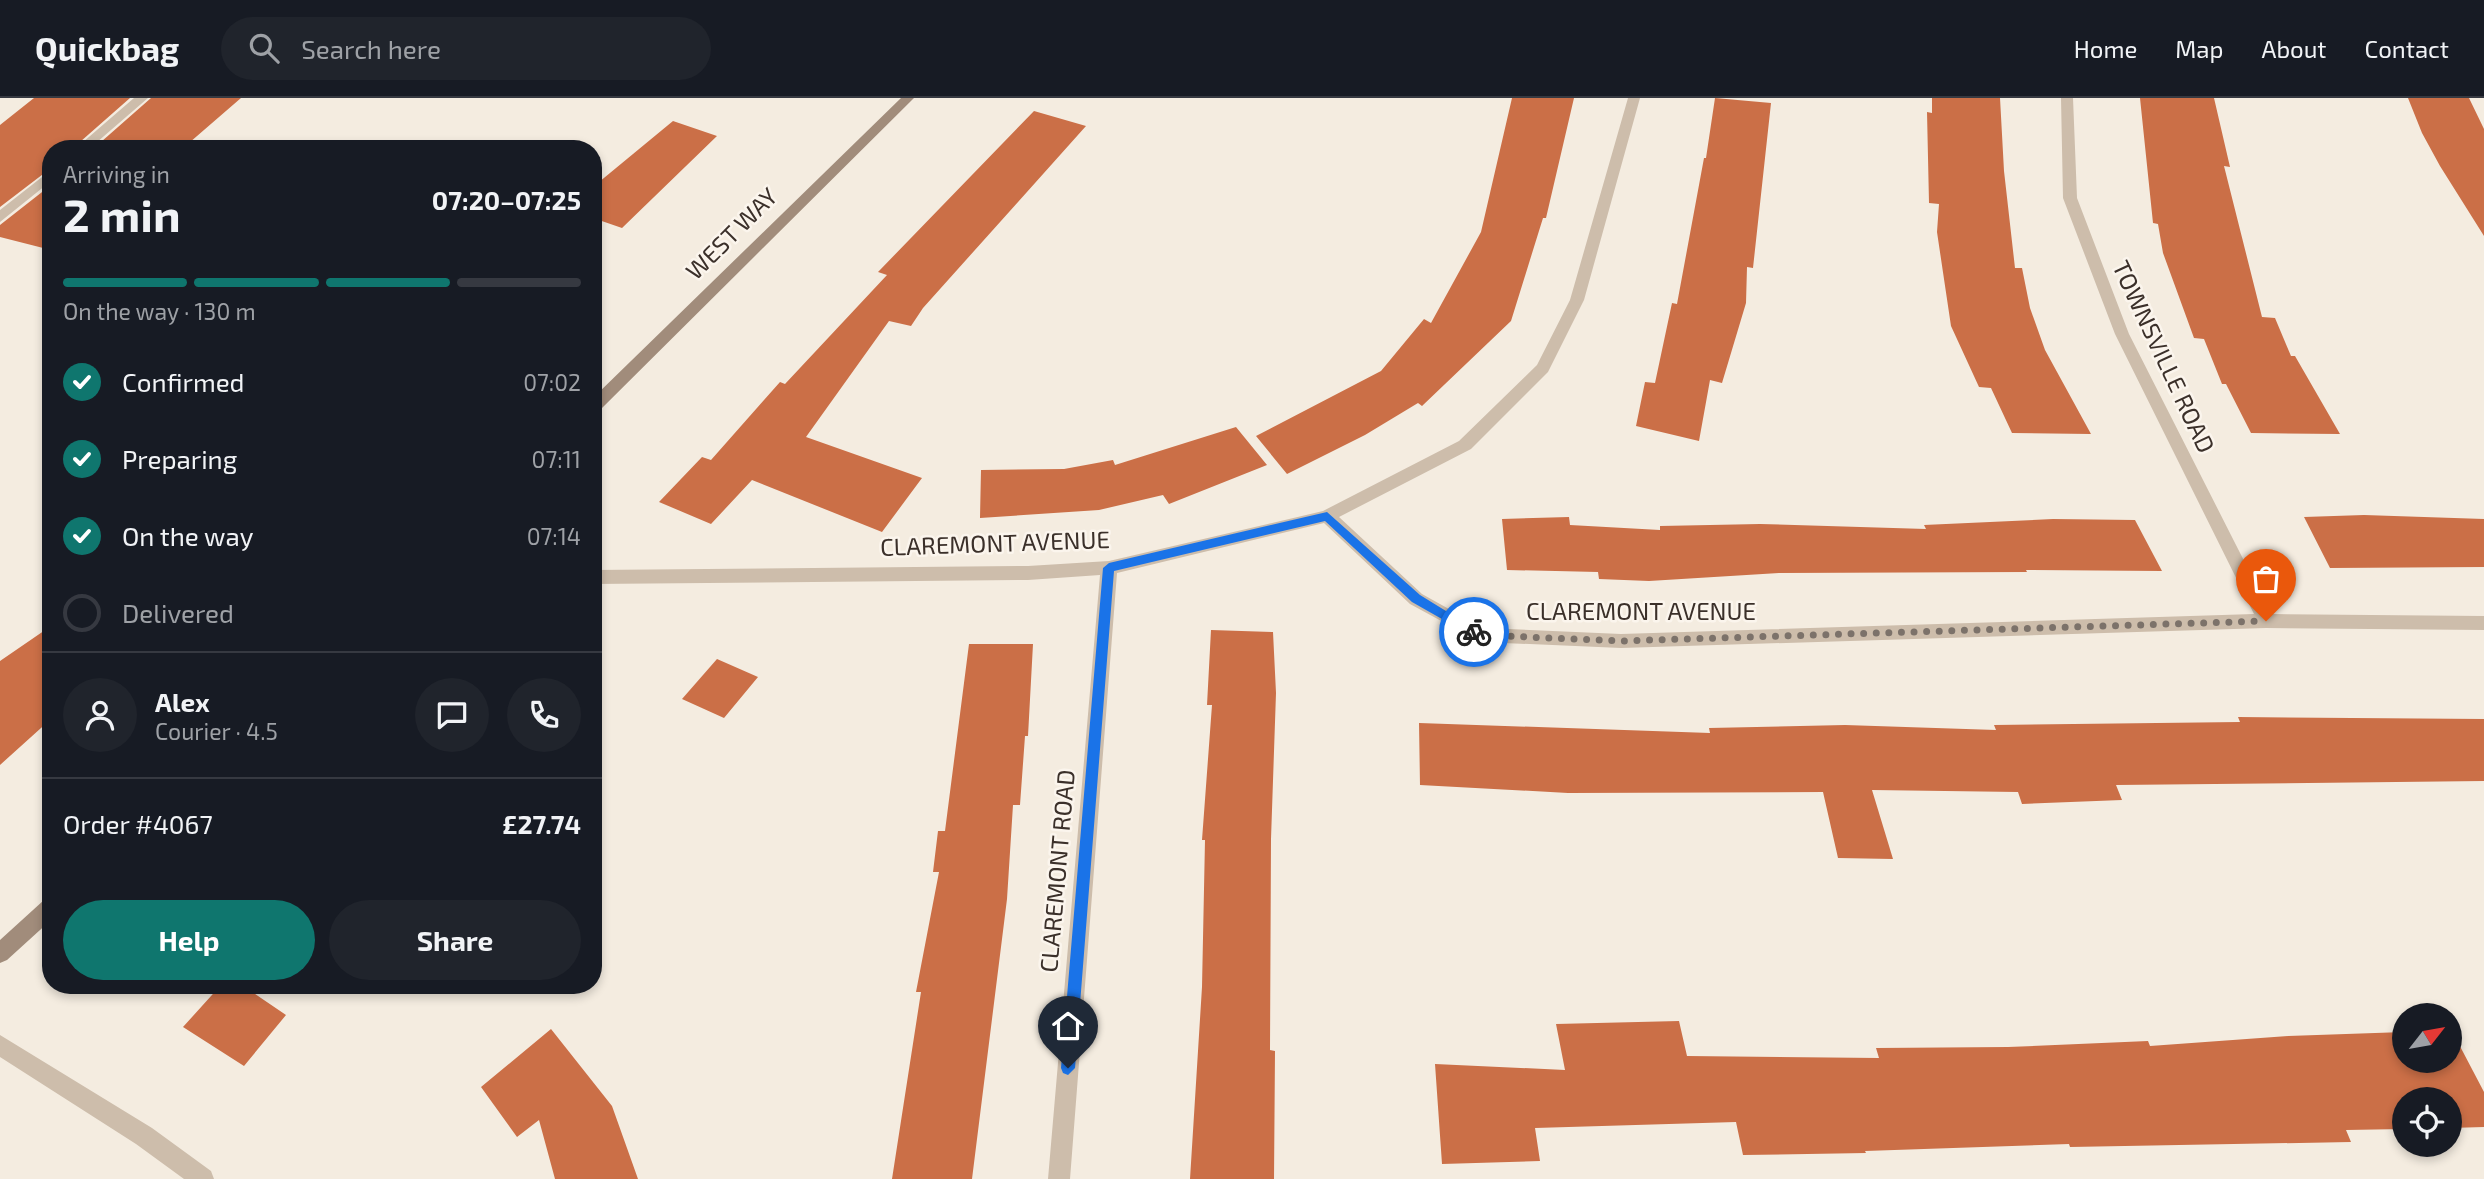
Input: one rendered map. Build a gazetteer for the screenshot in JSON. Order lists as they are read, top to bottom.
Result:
{
  "streets": {
    "street": [
      "WEST WAY",
      "TOWNSVILLE ROAD",
      "CLAREMONT AVENUE",
      "CLAREMONT ROAD"
    ]
  },
  "crossings": [
    ["TOWNSVILLE ROAD", "CLAREMONT AVENUE"],
    ["CLAREMONT AVENUE", "CLAREMONT ROAD"]
  ],
  "north": "top right",
  "page": {
    "header": "Quickbag",
    "search": "Search here",
    "nav": [
      "Home",
      "Map",
      "About",
      "Contact"
    ],
    "heading": ["2 min", "Arriving in", "07:20–07:25"],
    "panel": [
      "Alex",
      "Courier · 4.5",
      "Order #4067",
      "£27.74"
    ],
    "bar": "On the way · 130 m",
    "list": [
      ["Confirmed", "07:02"],
      ["Preparing", "07:11"],
      ["On the way", "07:14"],
      "Delivered"
    ],
    "buttons": ["Help", "Share"]
  }
}
